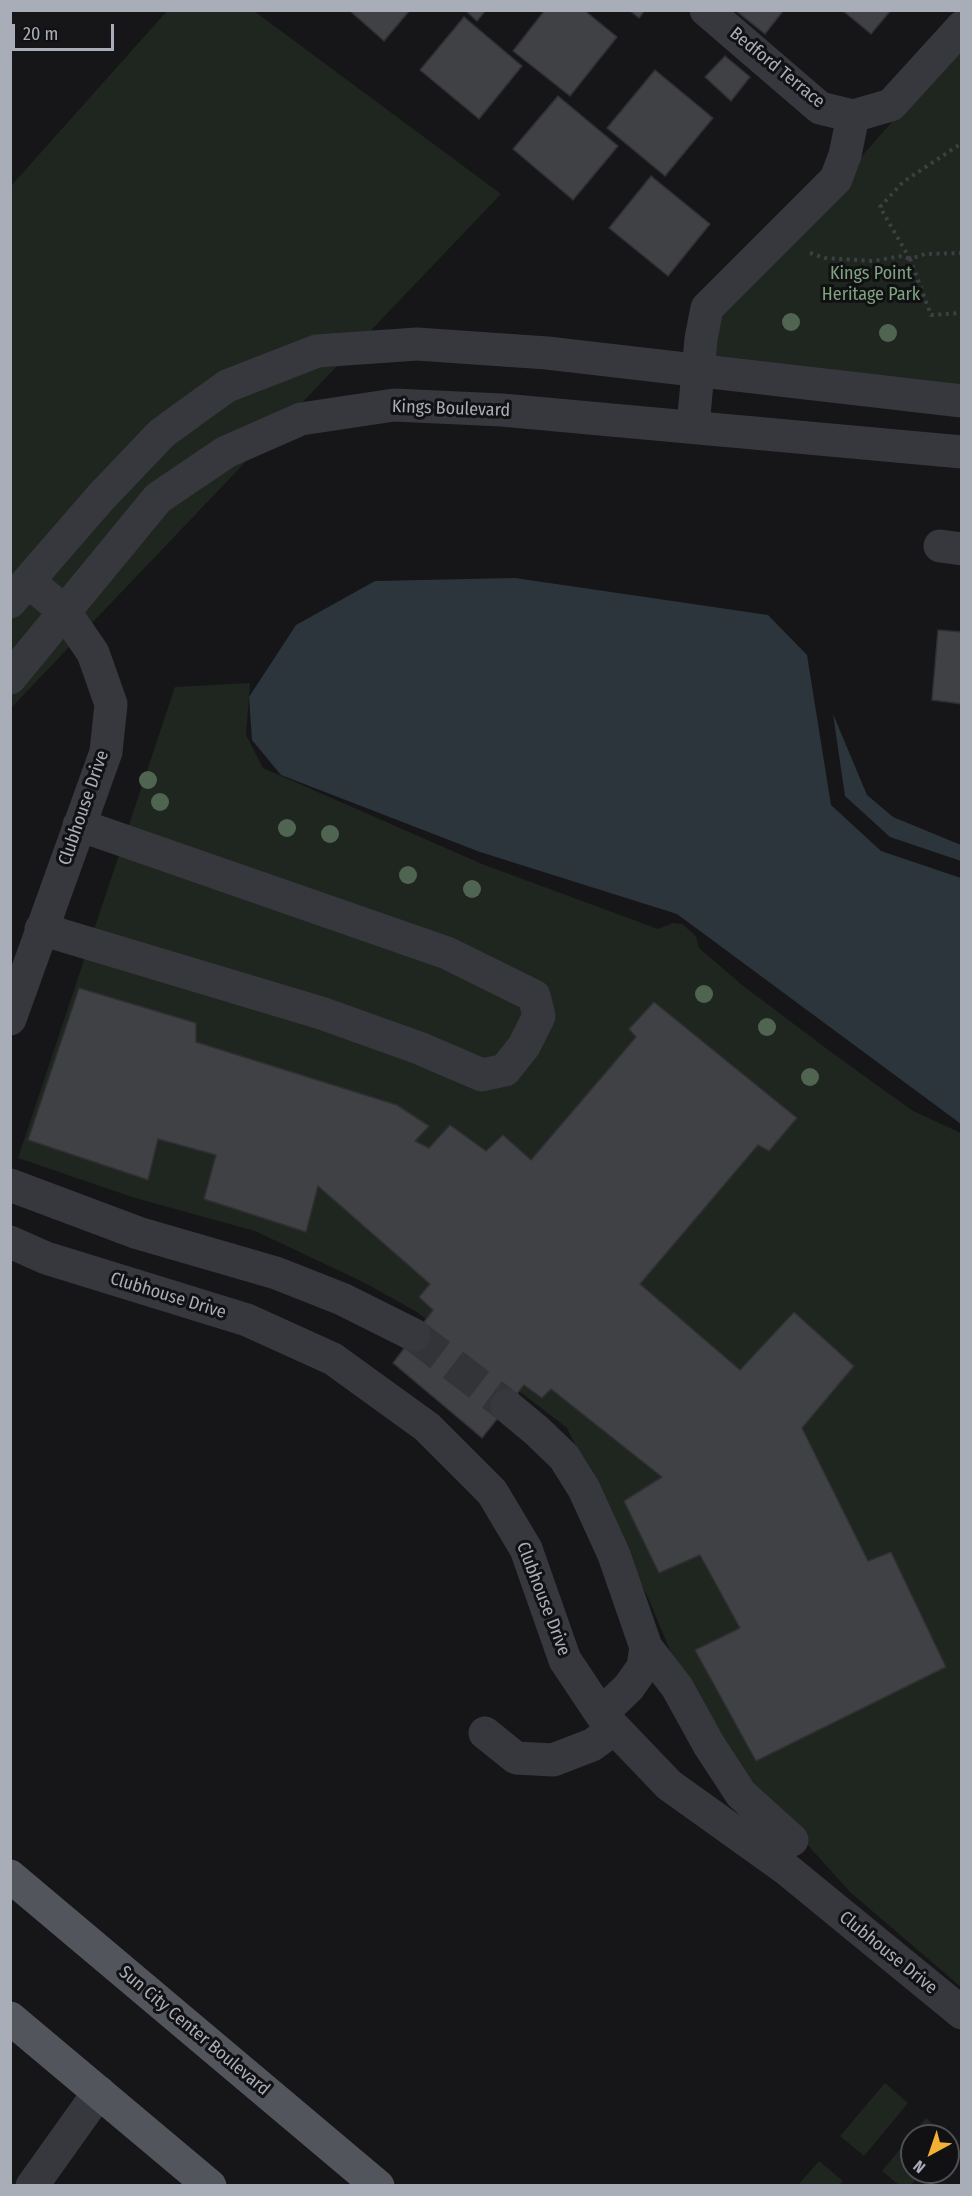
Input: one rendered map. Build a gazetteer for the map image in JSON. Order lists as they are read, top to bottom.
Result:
{
  "streets": {
    "main road": ["Sun City Center Boulevard"],
    "street": ["Bedford Terrace", "Kings Boulevard", "Clubhouse Drive"]
  },
  "crossings": [
    ["Kings Boulevard", "Clubhouse Drive"]
  ],
  "parks": ["Kings Point Heritage Park"],
  "scale_bar": "20 m",
  "north": "bottom left"
}
